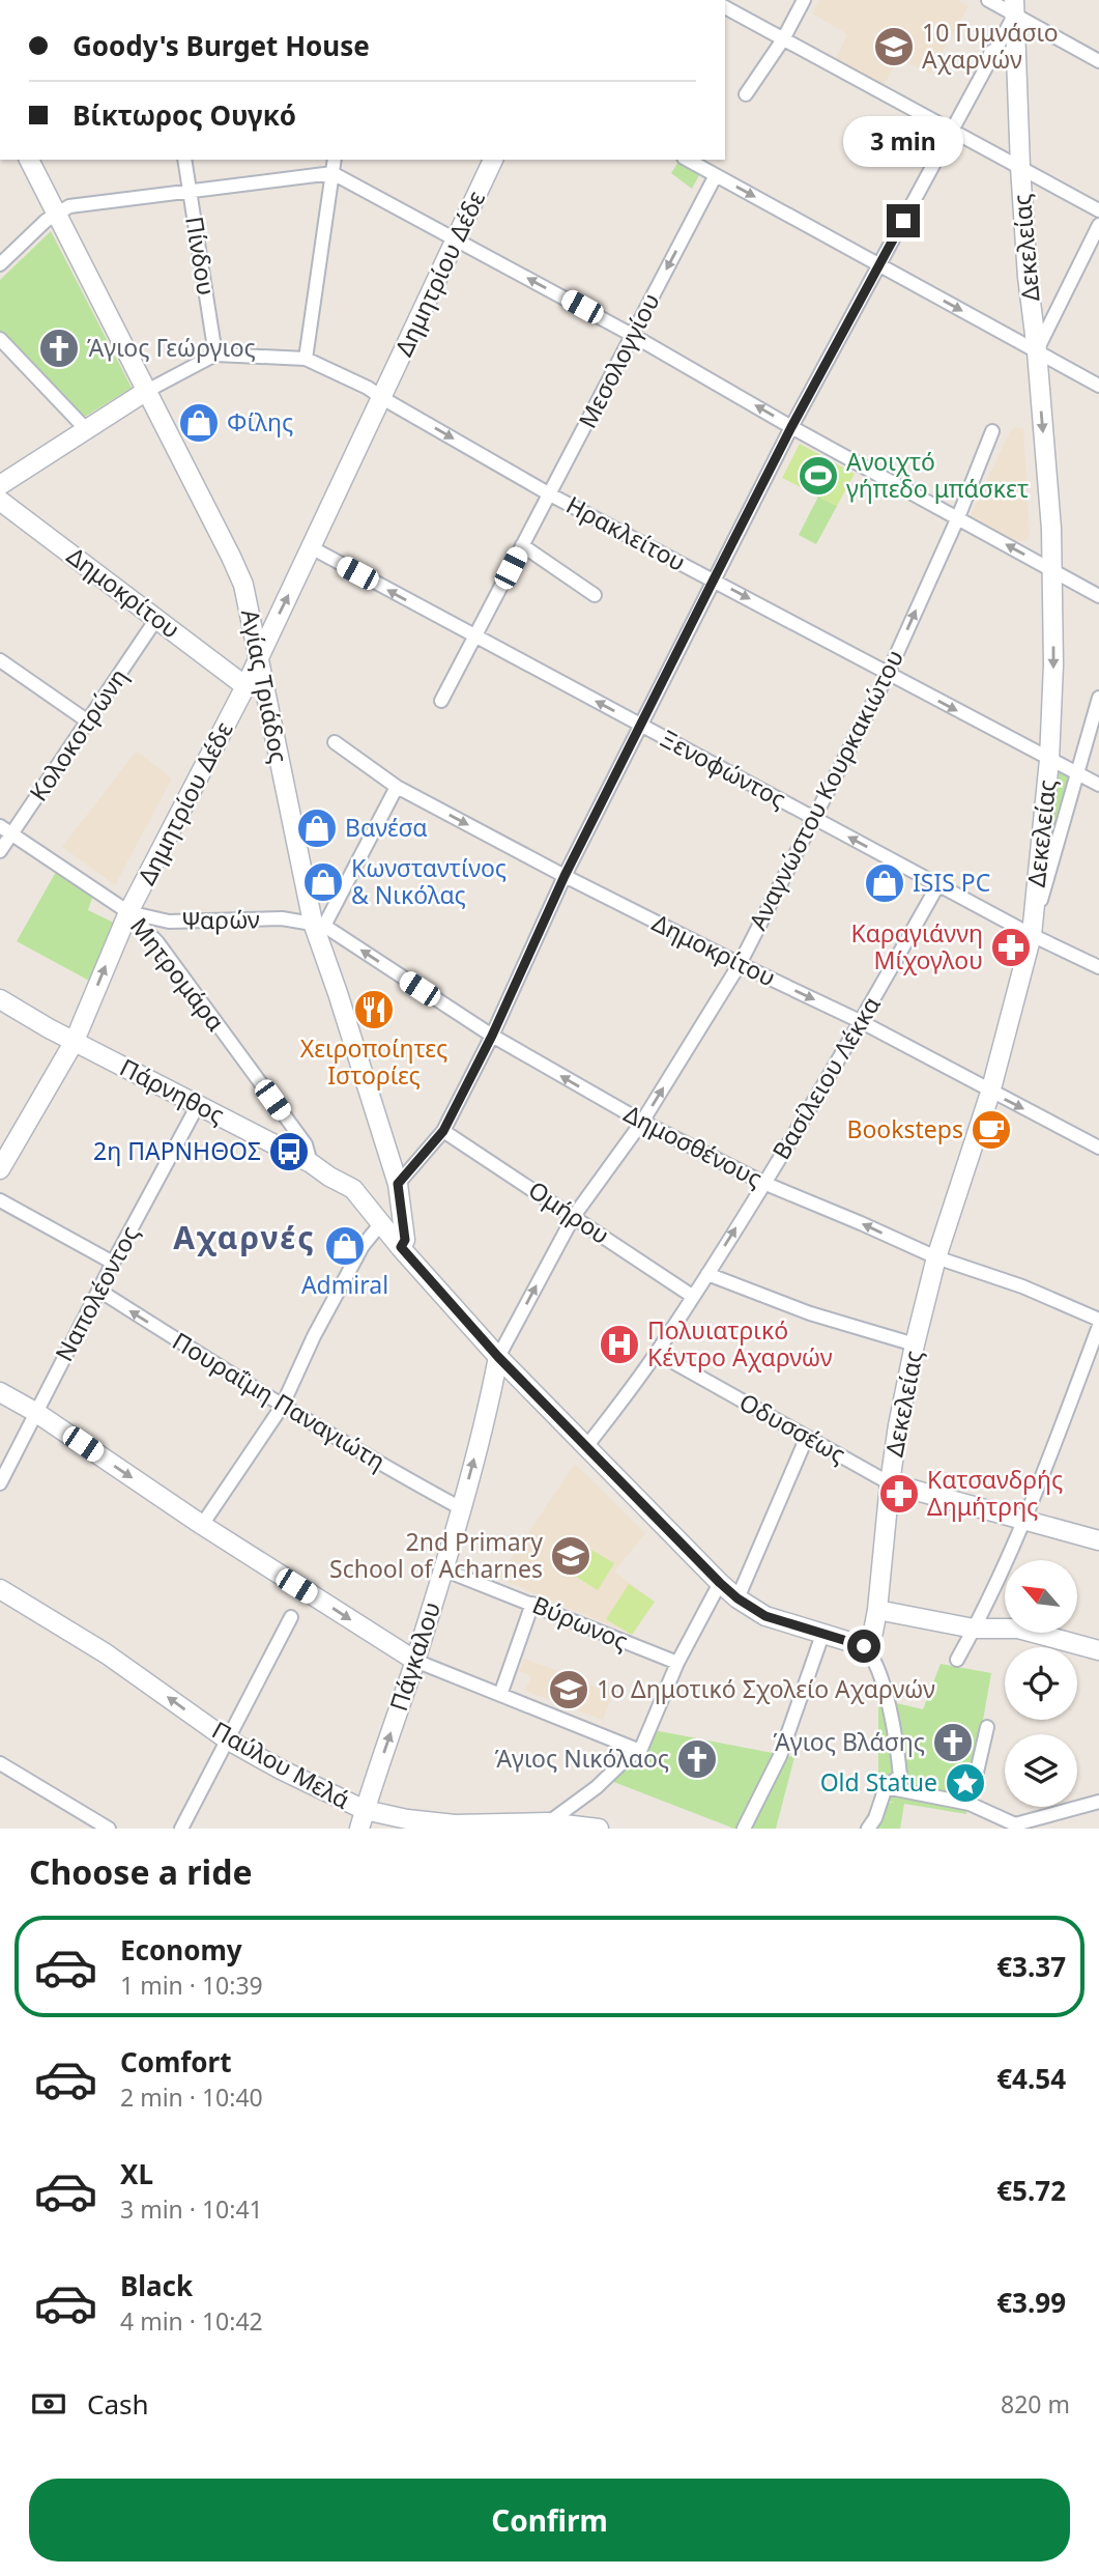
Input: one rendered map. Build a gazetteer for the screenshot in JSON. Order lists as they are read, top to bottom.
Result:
{
  "streets": {
    "street": [
      "Δεκελείας",
      "Πίνδου",
      "Δημητρίου Δέδε",
      "Μεσολογγίου",
      "Ηρακλείτου",
      "Δημοκρίτου",
      "Αγίας Τριάδος",
      "Κολοκοτρώνη",
      "Ξενοφώντος",
      "Αναγνώστου Κουρκακιώτου",
      "Ψαρών",
      "Μητρομάρα",
      "Βασίλειου Λέκκα",
      "Πάρνηθος",
      "Δημοσθένους",
      "Ομήρου",
      "Ναπολέοντος",
      "Πουραΐμη Παναγιώτη",
      "Οδυσσέως",
      "Βύρωνος",
      "Πάγκαλου",
      "Παύλου Μελά"
    ]
  },
  "crossings": [
    ["Δεκελείας", "Ηρακλείτου"],
    ["Δεκελείας", "Δημοκρίτου"],
    ["Δεκελείας", "Ξενοφώντος"],
    ["Δεκελείας", "Πάρνηθος"],
    ["Δεκελείας", "Δημοσθένους"],
    ["Δεκελείας", "Οδυσσέως"],
    ["Πίνδου", "Ηρακλείτου"],
    ["Δημητρίου Δέδε", "Ηρακλείτου"],
    ["Δημητρίου Δέδε", "Δημοκρίτου"],
    ["Δημητρίου Δέδε", "Αγίας Τριάδος"],
    ["Δημητρίου Δέδε", "Ξενοφώντος"],
    ["Δημητρίου Δέδε", "Ψαρών"],
    ["Δημητρίου Δέδε", "Μητρομάρα"],
    ["Δημητρίου Δέδε", "Πάρνηθος"],
    ["Μεσολογγίου", "Ηρακλείτου"],
    ["Μεσολογγίου", "Ξενοφώντος"],
    ["Ηρακλείτου", "Αναγνώστου Κουρκακιώτου"],
    ["Δημοκρίτου", "Κολοκοτρώνη"],
    ["Δημοκρίτου", "Αναγνώστου Κουρκακιώτου"],
    ["Δημοκρίτου", "Βασίλειου Λέκκα"],
    ["Αγίας Τριάδος", "Ψαρών"],
    ["Αγίας Τριάδος", "Πάρνηθος"],
    ["Αγίας Τριάδος", "Δημοσθένους"],
    ["Κολοκοτρώνη", "Μητρομάρα"],
    ["Ξενοφώντος", "Αναγνώστου Κουρκακιώτου"],
    ["Ξενοφώντος", "Βασίλειου Λέκκα"],
    ["Αναγνώστου Κουρκακιώτου", "Πάρνηθος"],
    ["Αναγνώστου Κουρκακιώτου", "Δημοσθένους"],
    ["Αναγνώστου Κουρκακιώτου", "Ομήρου"],
    ["Αναγνώστου Κουρκακιώτου", "Πάγκαλου"],
    ["Ψαρών", "Μητρομάρα"],
    ["Ψαρών", "Δημοσθένους"],
    ["Μητρομάρα", "Πάρνηθος"],
    ["Βασίλειου Λέκκα", "Πάρνηθος"],
    ["Βασίλειου Λέκκα", "Δημοσθένους"],
    ["Βασίλειου Λέκκα", "Ομήρου"],
    ["Βασίλειου Λέκκα", "Οδυσσέως"],
    ["Πάρνηθος", "Ναπολέοντος"],
    ["Πάρνηθος", "Πάγκαλου"],
    ["Ναπολέοντος", "Πουραΐμη Παναγιώτη"],
    ["Πουραΐμη Παναγιώτη", "Πάγκαλου"],
    ["Βύρωνος", "Πάγκαλου"],
    ["Πάγκαλου", "Παύλου Μελά"]
  ],
  "one_way": [
    "Ηρακλείτου",
    "Δημοκρίτου",
    "Ξενοφώντος",
    "Αναγνώστου Κουρκακιώτου",
    "Πουραΐμη Παναγιώτη"
  ],
  "districts": ["Αχαρνές"],
  "places": {
    "school or university": ["10 Γυμνάσιο Αχαρνών", "2nd Primary School of Acharnes", "1ο Δημοτικό Σχολείο Αχαρνών"],
    "church": ["Άγιος Γεώργιος", "Άγιος Βλάσης", "Άγιος Νικόλαος"],
    "shop": [
      "Φίλης",
      "Βανέσα",
      "Κωνσταντίνος & Νικόλας",
      "ISIS PC",
      "Admiral"
    ],
    "sports": ["Ανοιχτό γήπεδο μπάσκετ"],
    "pharmacy": ["Καραγιάννη Μίχογλου", "Κατσανδρής Δημήτρης"],
    "restaurant": ["Χειροποίητες Ιστορίες"],
    "cafe": ["Booksteps"],
    "bus stop": ["2η ΠΑΡΝΗΘΟΣ"],
    "hospital": ["Πολυιατρικό Κέντρο Αχαρνών"],
    "place": ["Old Statue"]
  },
  "north": "top left",
  "page": {
    "banner": ["Goody's Burget House", "Βίκτωρος Ουγκό"],
    "bubble": "3 min",
    "heading": "Choose a ride",
    "list": [
      {
        "name": "Economy",
        "note": "1 min · 10:39",
        "value": "€3.37"
      },
      {
        "name": "Comfort",
        "note": "2 min · 10:40",
        "value": "€4.54"
      },
      {
        "name": "XL",
        "note": "3 min · 10:41",
        "value": "€5.72"
      },
      {
        "name": "Black",
        "note": "4 min · 10:42",
        "value": "€3.99"
      }
    ],
    "pay": ["Cash", "820 m"],
    "buttons": "Confirm"
  }
}
